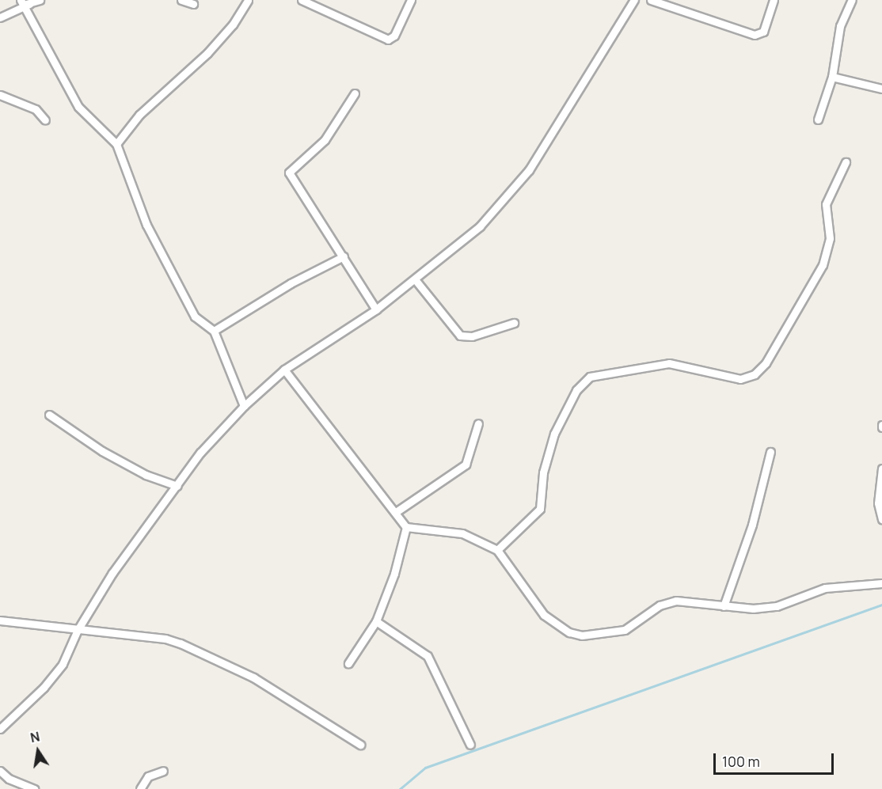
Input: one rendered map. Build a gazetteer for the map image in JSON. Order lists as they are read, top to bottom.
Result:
{
  "scale_bar": "100 m",
  "north": "top"
}
